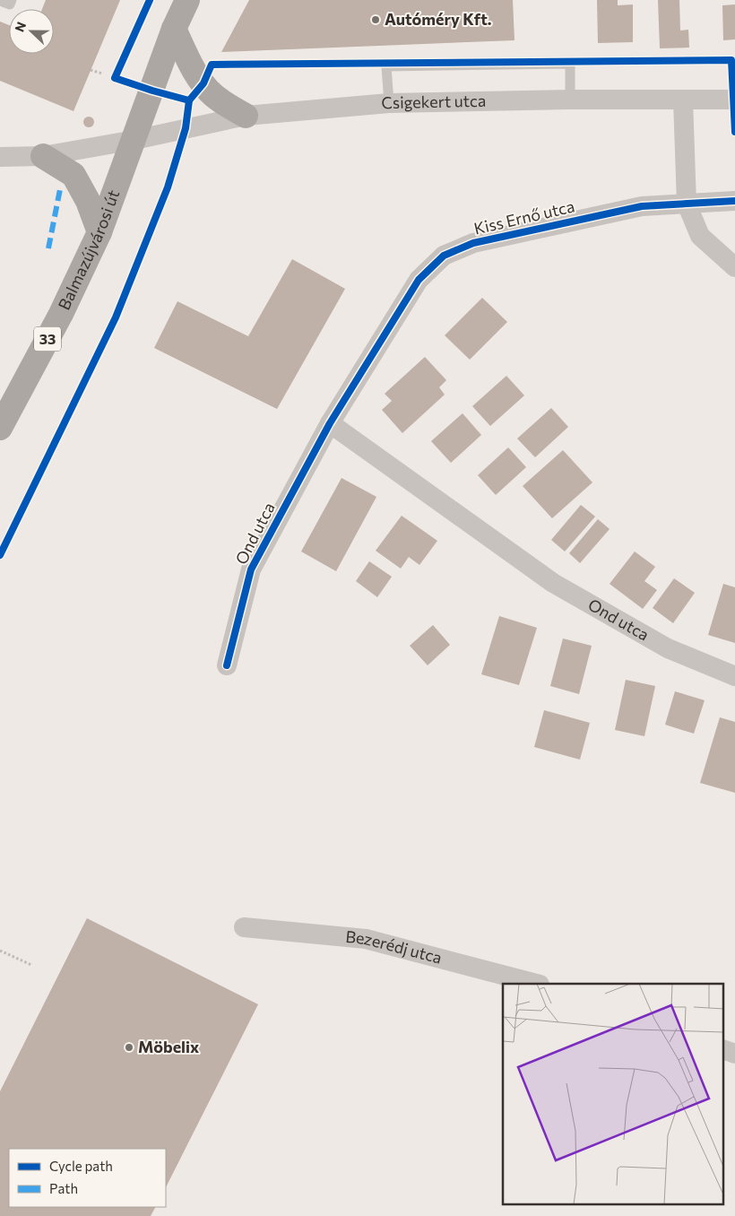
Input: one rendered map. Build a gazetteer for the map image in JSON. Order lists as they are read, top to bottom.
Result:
{
  "streets": {
    "main road": ["Balmazújvárosi út", "33"],
    "street": [
      "Csigekert utca",
      "Kiss Ernő utca",
      "Ond utca",
      "Bezerédj utca"
    ]
  },
  "crossings": [
    ["Csigekert utca", "Balmazújvárosi út"],
    ["Csigekert utca", "33"],
    ["Kiss Ernő utca", "Ond utca"],
    ["Balmazújvárosi út", "33"]
  ],
  "places": ["Autóméry Kft.", "Möbelix"],
  "legend": ["Cycle path", "Path"],
  "north": "left"
}
